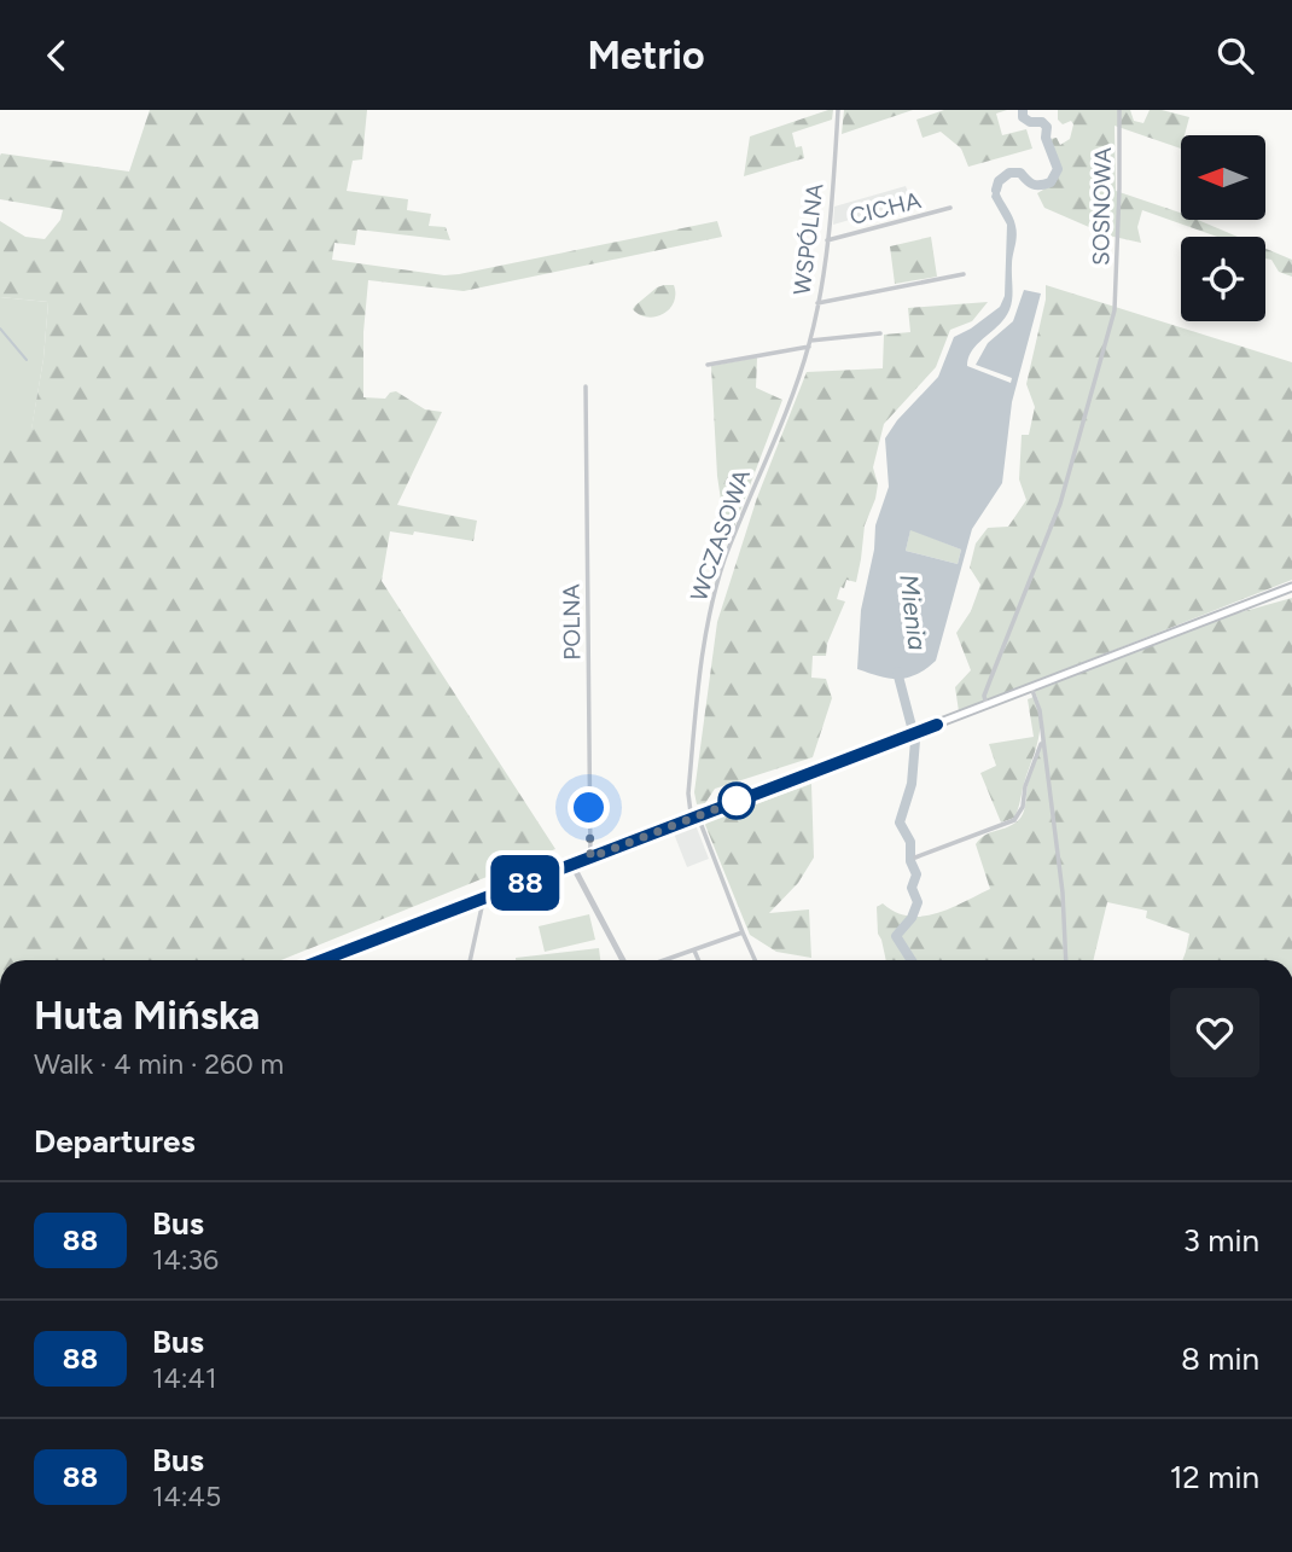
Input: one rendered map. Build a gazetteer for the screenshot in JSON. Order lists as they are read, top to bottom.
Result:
{
  "streets": {
    "street": [
      "SOSNOWA",
      "CICHA",
      "WSPÓLNA",
      "WCZASOWA",
      "POLNA"
    ]
  },
  "crossings": [
    ["CICHA", "WSPÓLNA"],
    ["WSPÓLNA", "WCZASOWA"]
  ],
  "water": ["Mienia"],
  "lines": ["bus line 88"],
  "north": "left",
  "page": {
    "header": "Metrio",
    "on_map": "88",
    "heading": [
      ["Huta Mińska", "Walk · 4 min · 260 m"],
      "Departures"
    ],
    "list": [
      {
        "mark": "88",
        "name": "Bus",
        "note": "14:36",
        "value": "3 min"
      },
      {
        "mark": "88",
        "name": "Bus",
        "note": "14:41",
        "value": "8 min"
      },
      {
        "mark": "88",
        "name": "Bus",
        "note": "14:45",
        "value": "12 min"
      }
    ]
  }
}
